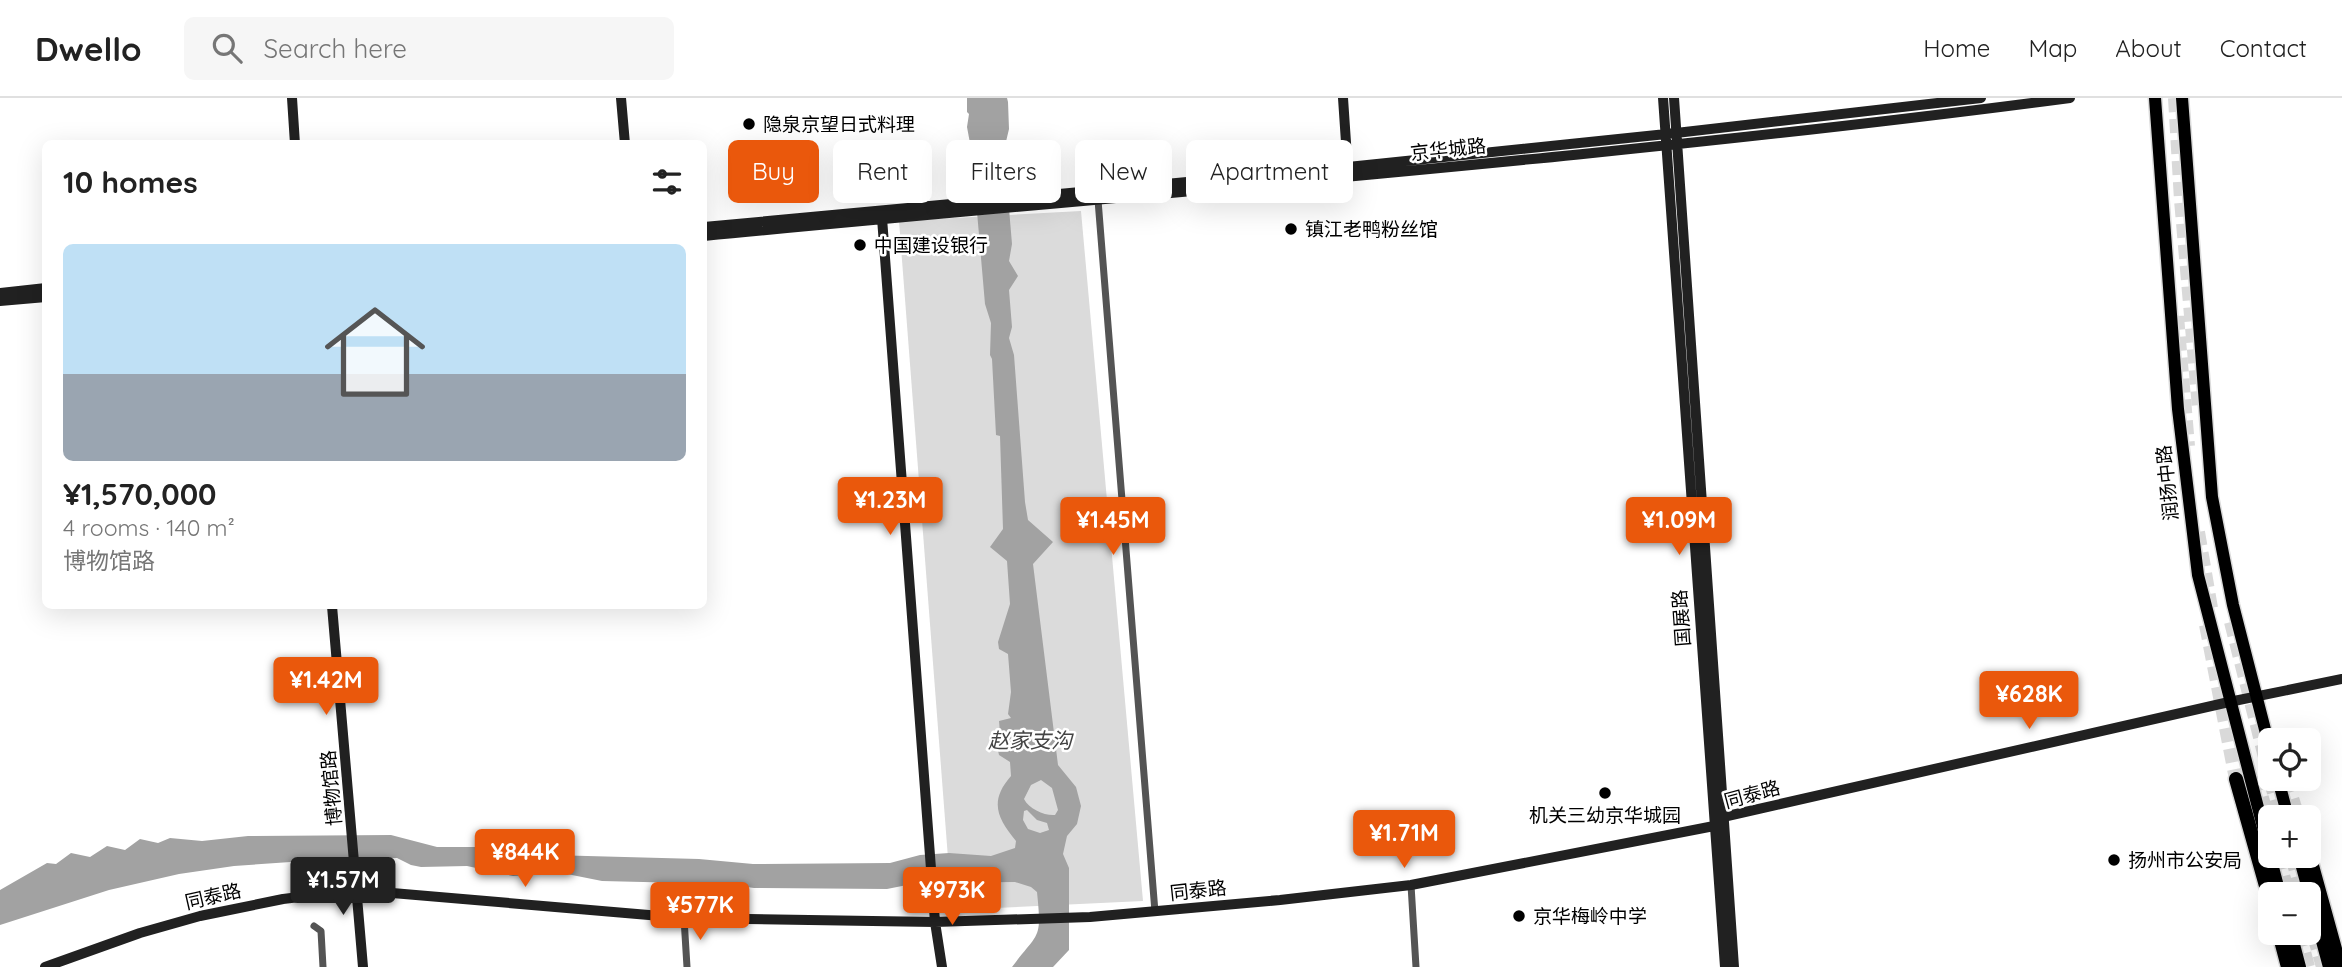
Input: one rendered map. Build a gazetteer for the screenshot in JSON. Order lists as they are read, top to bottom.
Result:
{
  "streets": {
    "main road": ["润扬中路"],
    "street": [
      "京华城路",
      "国展路",
      "博物馆路",
      "同泰路"
    ]
  },
  "crossings": [
    ["京华城路", "国展路"],
    ["润扬中路", "同泰路"],
    ["国展路", "同泰路"],
    ["博物馆路", "同泰路"]
  ],
  "water": ["赵家支沟"],
  "places": [
    "隐泉京望日式料理",
    "镇江老鸭粉丝馆",
    "中国建设银行",
    "机关三幼京华城园",
    "扬州市公安局",
    "京华梅岭中学"
  ],
  "page": {
    "header": "Dwello",
    "search": "Search here",
    "nav": [
      "Home",
      "Map",
      "About",
      "Contact"
    ],
    "chip": [
      "Buy",
      "Rent",
      "Filters",
      "New",
      "Apartment"
    ],
    "heading": "10 homes",
    "list": [
      {
        "name": "¥1,570,000",
        "note": "4 rooms · 140 m² · 博物馆路"
      }
    ],
    "price": [
      "¥1.23M",
      "¥1.45M",
      "¥1.09M",
      "¥1.42M",
      "¥628K",
      "¥1.71M",
      "¥844K",
      "¥1.57M",
      "¥973K",
      "¥577K"
    ],
    "map_buttons": ["+", "−"]
  }
}
